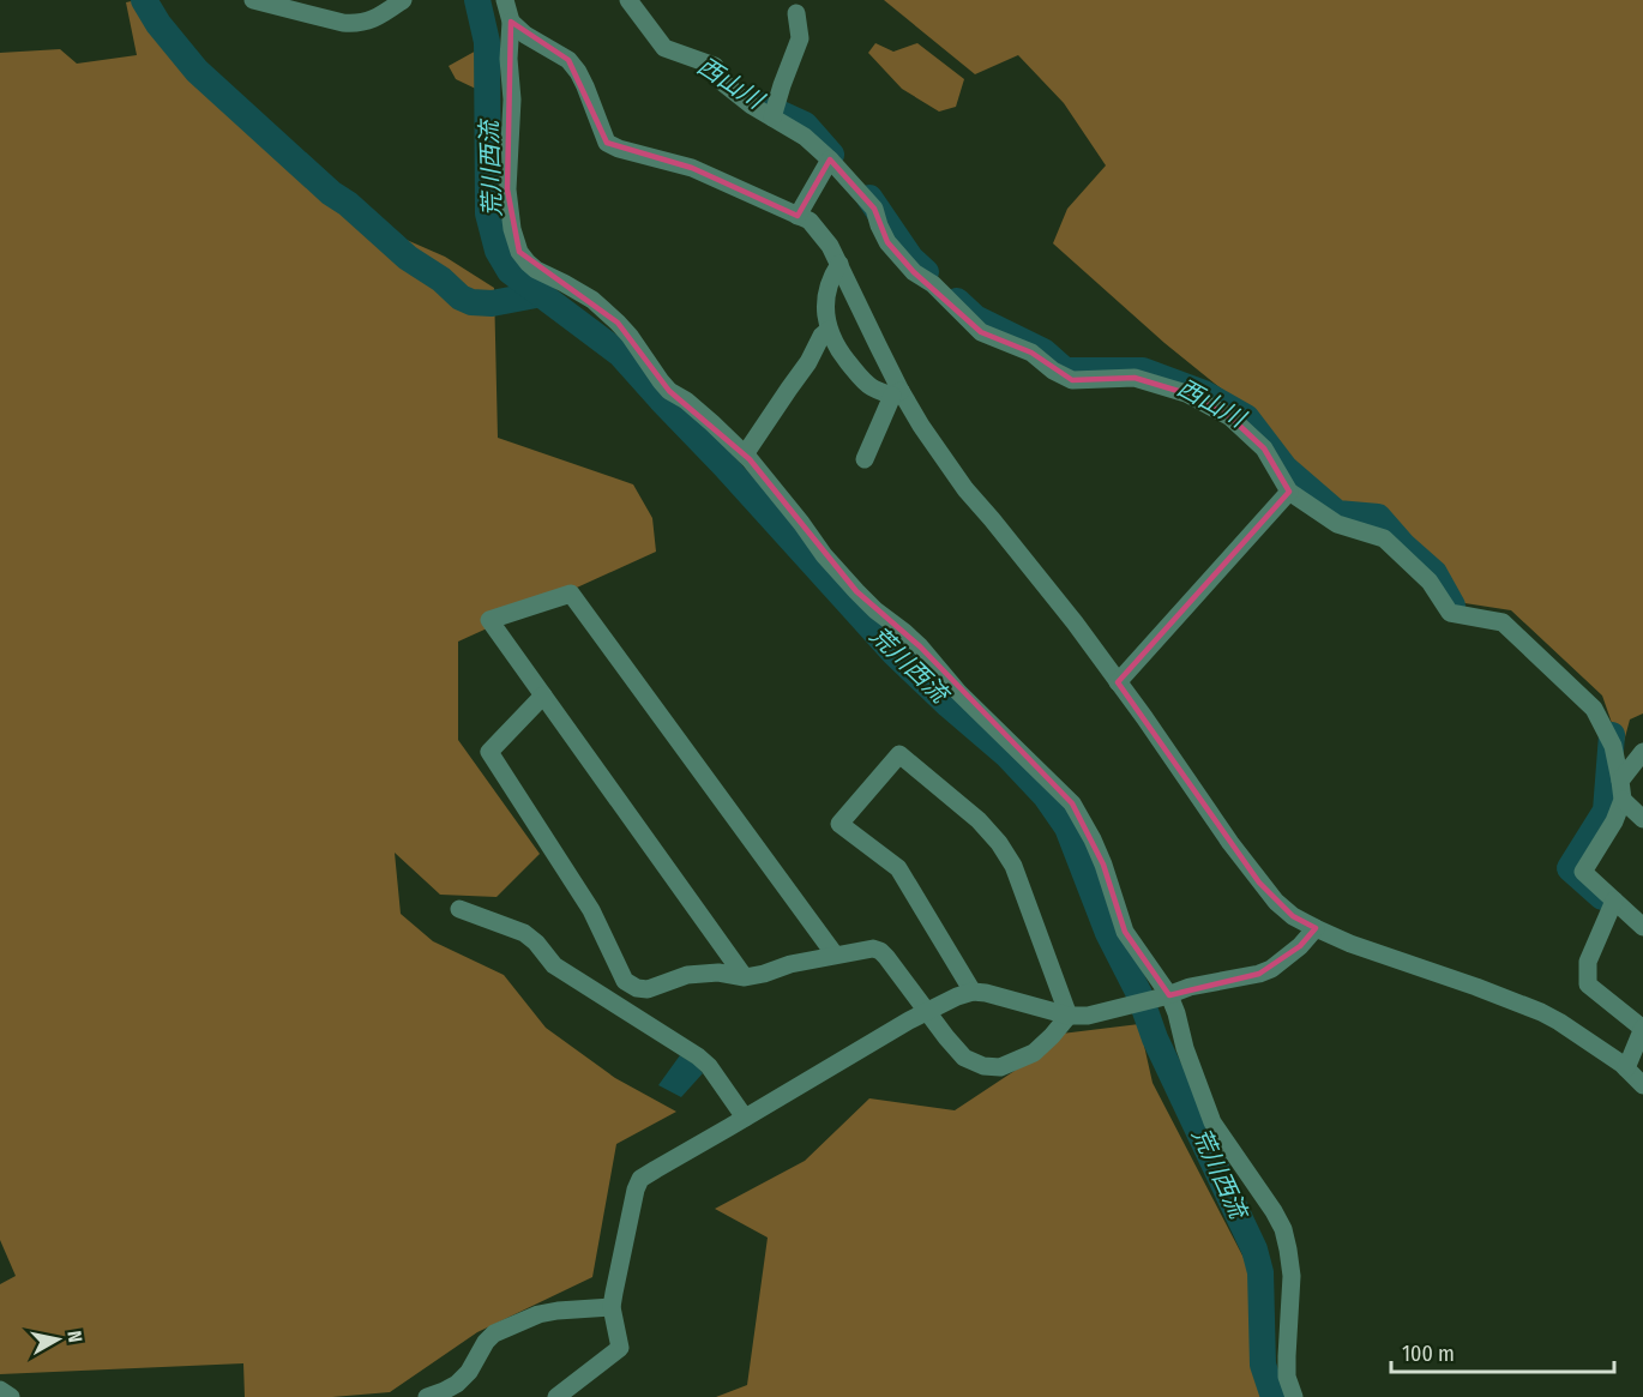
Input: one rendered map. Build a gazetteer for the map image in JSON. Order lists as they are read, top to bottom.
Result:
{
  "water": ["西山川", "荒川西流"],
  "scale_bar": "100 m",
  "north": "right"
}
